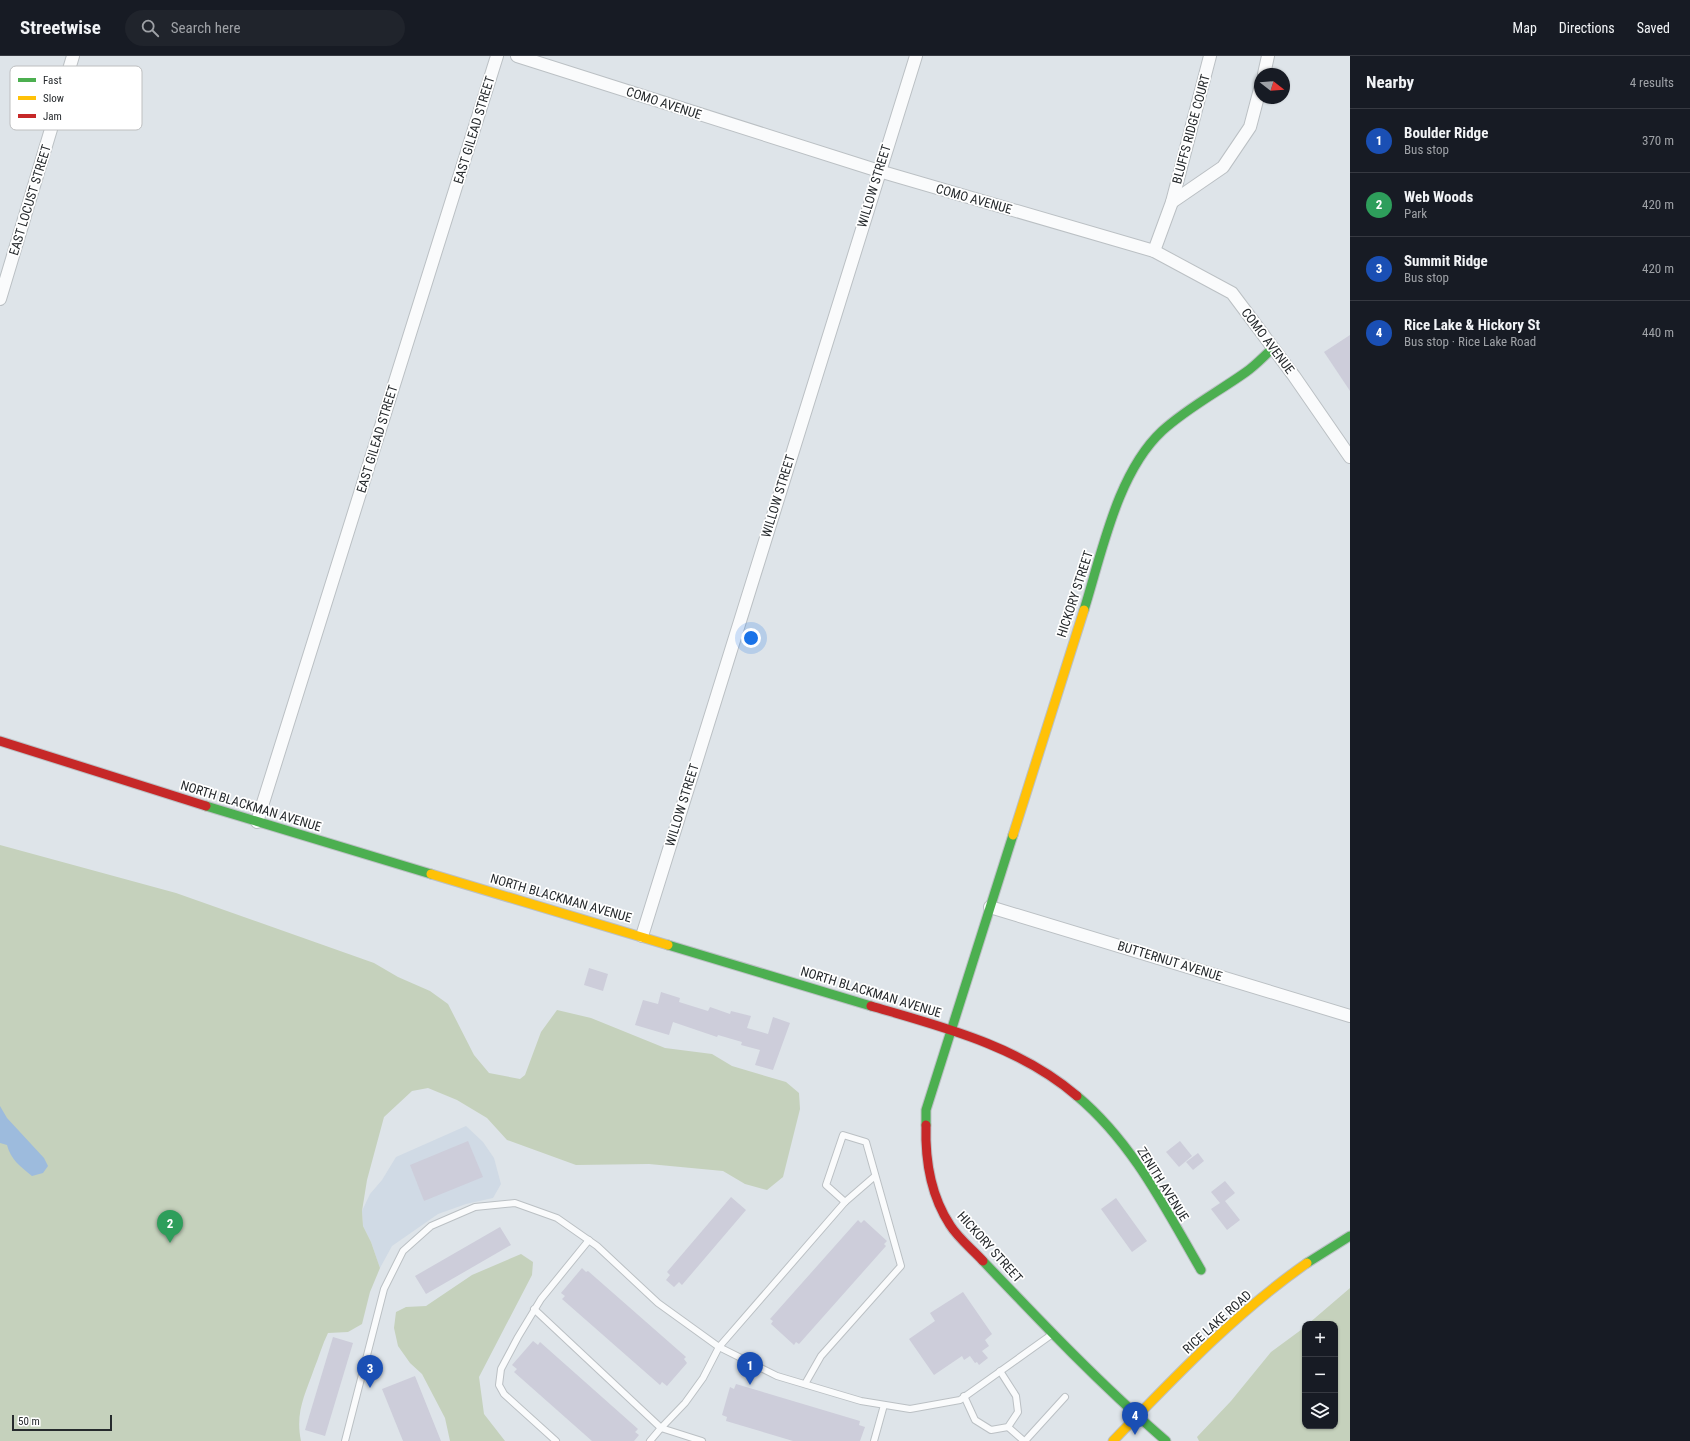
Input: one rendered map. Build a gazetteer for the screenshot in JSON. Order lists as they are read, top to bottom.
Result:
{
  "streets": {
    "street": [
      "COMO AVENUE",
      "BLUFFS RIDGE COURT",
      "EAST GILEAD STREET",
      "WILLOW STREET",
      "EAST LOCUST STREET",
      "HICKORY STREET",
      "NORTH BLACKMAN AVENUE",
      "BUTTERNUT AVENUE",
      "ZENITH AVENUE",
      "RICE LAKE ROAD"
    ]
  },
  "crossings": [
    ["COMO AVENUE", "BLUFFS RIDGE COURT"],
    ["COMO AVENUE", "WILLOW STREET"],
    ["COMO AVENUE", "HICKORY STREET"],
    ["EAST GILEAD STREET", "NORTH BLACKMAN AVENUE"],
    ["WILLOW STREET", "NORTH BLACKMAN AVENUE"],
    ["HICKORY STREET", "NORTH BLACKMAN AVENUE"],
    ["HICKORY STREET", "BUTTERNUT AVENUE"],
    ["HICKORY STREET", "RICE LAKE ROAD"],
    ["NORTH BLACKMAN AVENUE", "ZENITH AVENUE"]
  ],
  "legend": ["Fast", "Slow", "Jam"],
  "scale_bar": "50 m",
  "north": "right",
  "page": {
    "header": "Streetwise",
    "search": "Search here",
    "nav": ["Map", "Directions", "Saved"],
    "heading": ["Nearby", "4 results"],
    "list": [
      {
        "mark": "1",
        "name": "Boulder Ridge",
        "note": "Bus stop",
        "value": "370 m"
      },
      {
        "mark": "2",
        "name": "Web Woods",
        "note": "Park",
        "value": "420 m"
      },
      {
        "mark": "3",
        "name": "Summit Ridge",
        "note": "Bus stop",
        "value": "420 m"
      },
      {
        "mark": "4",
        "name": "Rice Lake & Hickory St",
        "note": "Bus stop · Rice Lake Road",
        "value": "440 m"
      }
    ],
    "pins": [
      "2",
      "1",
      "3",
      "4"
    ],
    "map_buttons": ["+", "−"],
    "scale": "50 m"
  }
}
